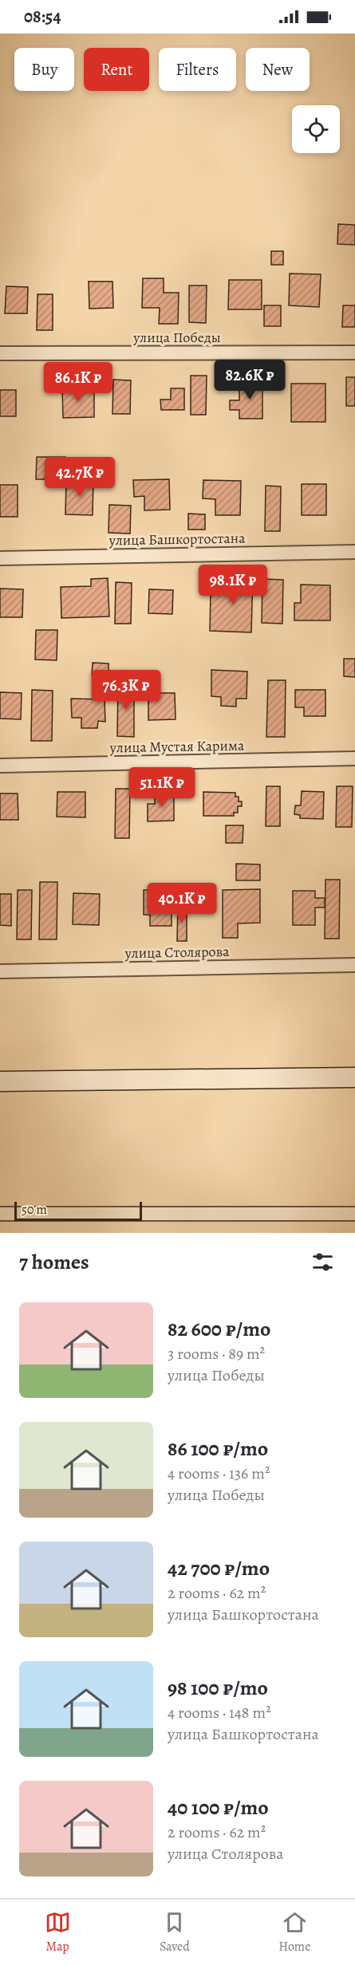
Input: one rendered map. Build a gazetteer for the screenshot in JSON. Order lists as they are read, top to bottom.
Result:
{
  "streets": {
    "street": [
      "улица Победы",
      "улица Башкортостана",
      "улица Мустая Карима",
      "улица Столярова"
    ]
  },
  "scale_bar": "50 m",
  "page": {
    "status": "08:54",
    "chip": [
      "Buy",
      "Rent",
      "Filters",
      "New"
    ],
    "price": [
      "82.6K ₽",
      "86.1K ₽",
      "42.7K ₽",
      "98.1K ₽",
      "76.3K ₽",
      "51.1K ₽",
      "40.1K ₽"
    ],
    "scale": "50 m",
    "heading": "7 homes",
    "list": [
      {
        "name": "82 600 ₽/mo",
        "note": "3 rooms · 89 m² · улица Победы"
      },
      {
        "name": "86 100 ₽/mo",
        "note": "4 rooms · 136 m² · улица Победы"
      },
      {
        "name": "42 700 ₽/mo",
        "note": "2 rooms · 62 m² · улица Башкортостана"
      },
      {
        "name": "98 100 ₽/mo",
        "note": "4 rooms · 148 m² · улица Башкортостана"
      },
      {
        "name": "40 100 ₽/mo",
        "note": "2 rooms · 62 m² · улица Столярова"
      }
    ],
    "tabs": ["Map", "Saved", "Home"]
  }
}
